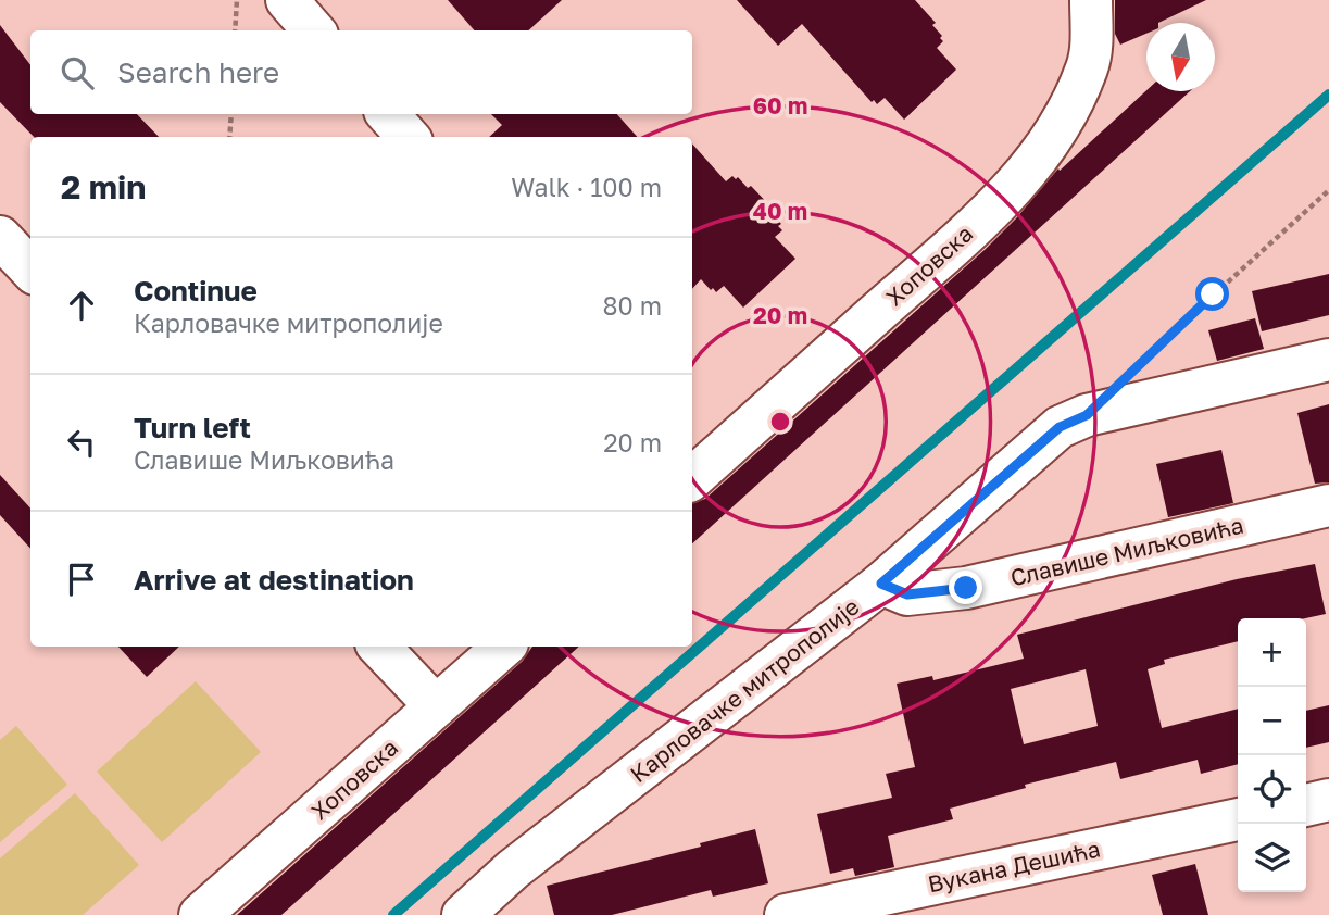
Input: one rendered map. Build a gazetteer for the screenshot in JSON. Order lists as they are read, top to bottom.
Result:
{
  "streets": {
    "street": [
      "Хоповска",
      "Славише Миљковића",
      "Карловачке митрополије",
      "Вукана Дешића"
    ]
  },
  "crossings": [
    ["Славише Миљковића", "Карловачке митрополије"]
  ],
  "north": "bottom",
  "page": {
    "search": "Search here",
    "heading": ["2 min", "Walk · 100 m"],
    "list": [
      ["Continue", "Карловачке митрополије", "80 m"],
      ["Turn left", "Славише Миљковића", "20 m"],
      "Arrive at destination"
    ],
    "map_buttons": ["+", "−"]
  },
  "rings": ["60 m", "40 m", "20 m"]
}
